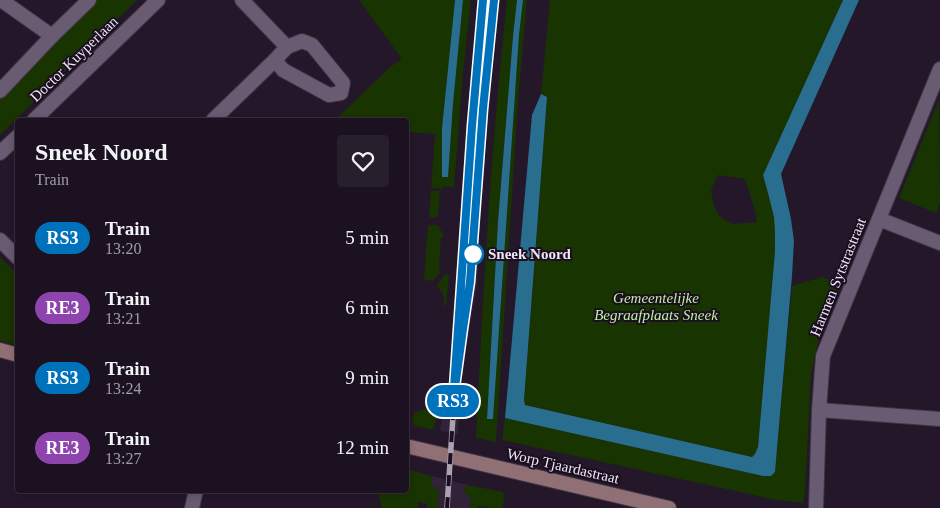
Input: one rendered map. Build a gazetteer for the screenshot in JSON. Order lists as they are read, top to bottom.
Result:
{
  "streets": {
    "main road": ["Worp Tjaardastraat"],
    "street": ["Doctor Kuyperlaan", "Harmen Sytstrastraat"]
  },
  "parks": ["Gemeentelijke Begraafplaats Sneek"],
  "places": ["Sneek Noord"],
  "page": {
    "on_map": "RS3",
    "heading": ["Sneek Noord", "Train"],
    "list": [
      {
        "mark": "RS3",
        "name": "Train",
        "note": "13:20",
        "value": "5 min"
      },
      {
        "mark": "RE3",
        "name": "Train",
        "note": "13:21",
        "value": "6 min"
      },
      {
        "mark": "RS3",
        "name": "Train",
        "note": "13:24",
        "value": "9 min"
      },
      {
        "mark": "RE3",
        "name": "Train",
        "note": "13:27",
        "value": "12 min"
      }
    ]
  }
}
